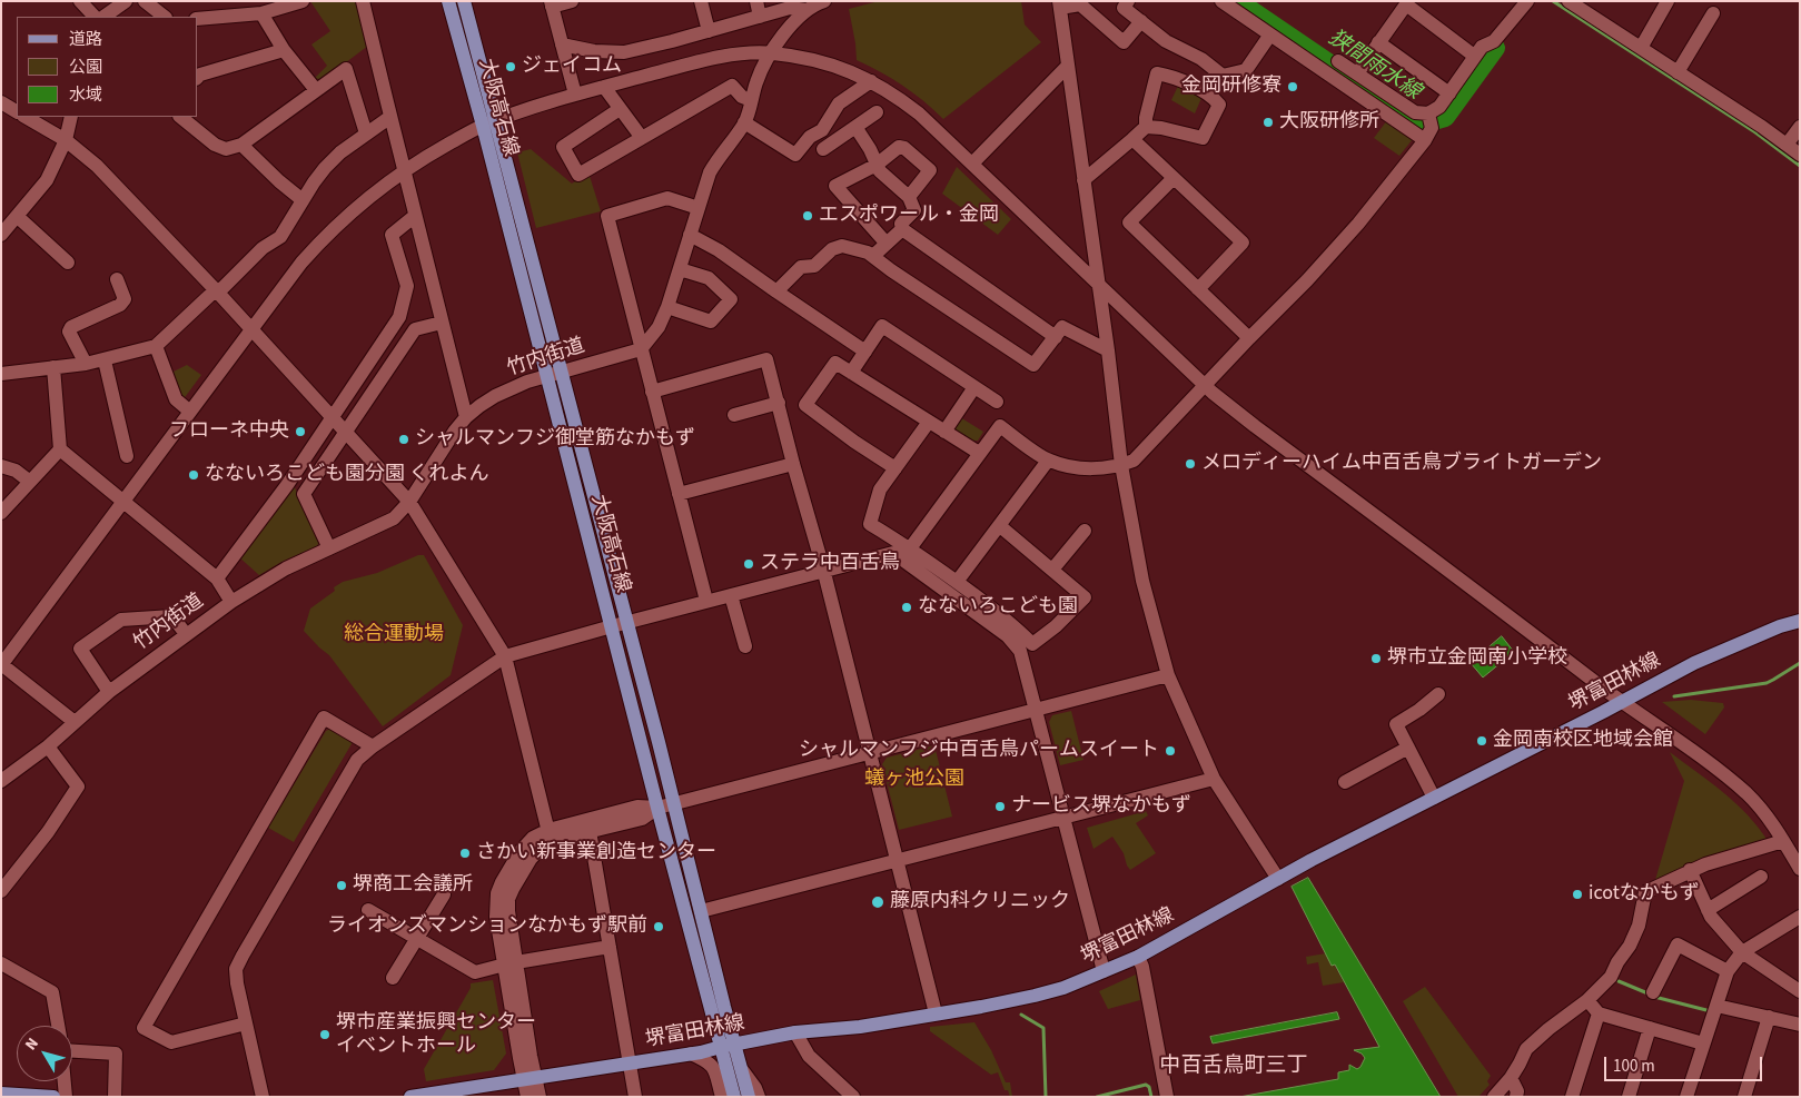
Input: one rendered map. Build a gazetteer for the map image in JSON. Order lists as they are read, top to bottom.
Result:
{
  "streets": {
    "main road": ["大阪高石線", "堺富田林線"],
    "street": ["竹内街道"]
  },
  "crossings": [
    ["大阪高石線", "竹内街道"],
    ["大阪高石線", "堺富田林線"]
  ],
  "districts": ["中百舌鳥町三丁"],
  "water": ["狭間雨水線"],
  "parks": ["総合運動場", "蟻ヶ池公園"],
  "places": [
    "ジェイコム",
    "金岡研修寮",
    "大阪研修所",
    "エスポワール・金岡",
    "フローネ中央",
    "シャルマンフジ御堂筋なかもず",
    "メロディーハイム中百舌鳥ブライトガーデン",
    "なないろこども園分園 くれよん",
    "ステラ中百舌鳥",
    "なないろこども園",
    "堺市立金岡南小学校",
    "金岡南校区地域会館",
    "シャルマンフジ中百舌鳥パームスイート",
    "ナービス堺なかもず",
    "さかい新事業創造センター",
    "堺商工会議所",
    "icotなかもず",
    "藤原内科クリニック",
    "ライオンズマンションなかもず駅前",
    "堺市産業振興センター イベントホール"
  ],
  "legend": ["道路", "公園", "水域"],
  "scale_bar": "100 m",
  "north": "top left"
}
